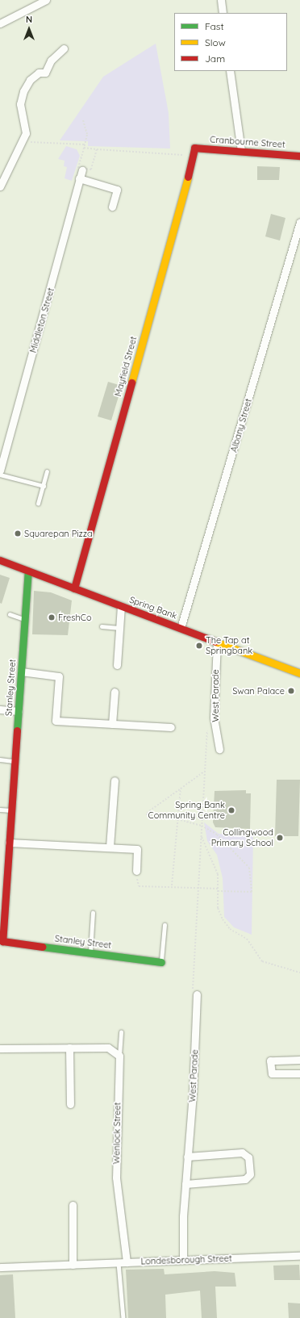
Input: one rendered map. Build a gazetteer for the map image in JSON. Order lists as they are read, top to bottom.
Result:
{
  "streets": {
    "street": [
      "Cranbourne Street",
      "Middleton Street",
      "Mayfield Street",
      "Albany Street",
      "Spring Bank",
      "Stanley Street",
      "West Parade",
      "Wenlock Street",
      "Londesborough Street"
    ]
  },
  "crossings": [
    ["Cranbourne Street", "Mayfield Street"],
    ["Mayfield Street", "Spring Bank"],
    ["Albany Street", "Spring Bank"],
    ["Spring Bank", "Stanley Street"],
    ["Spring Bank", "West Parade"],
    ["West Parade", "Londesborough Street"],
    ["Wenlock Street", "Londesborough Street"]
  ],
  "places": [
    "Squarepan Pizza",
    "FreshCo",
    "The Tap at Springbank",
    "Swan Palace",
    "Spring Bank Community Centre",
    "Collingwood Primary School"
  ],
  "legend": ["Fast", "Slow", "Jam"],
  "north": "top"
}
